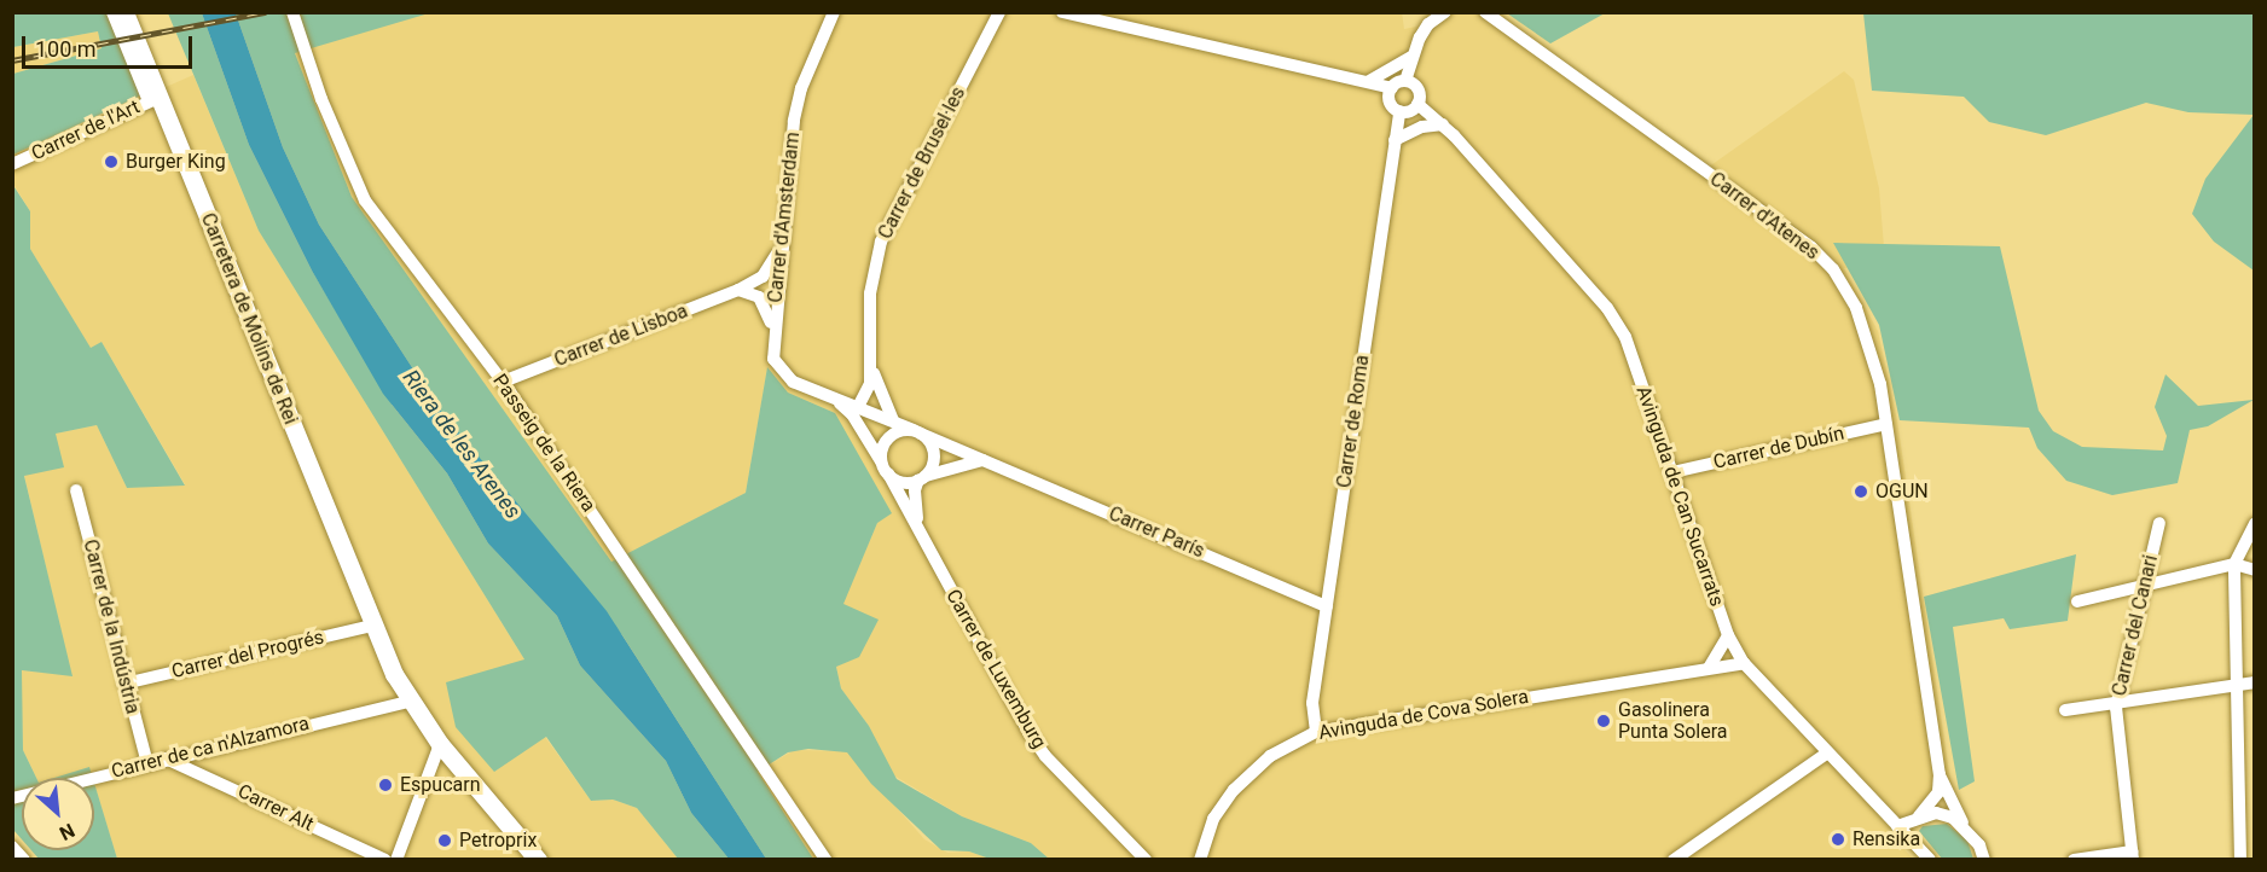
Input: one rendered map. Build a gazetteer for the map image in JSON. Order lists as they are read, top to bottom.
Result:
{
  "streets": {
    "main road": ["Carretera de Molins de Rei"],
    "street": [
      "Carrer de l'Art",
      "Carrer de Brusel·les",
      "Carrer d'Atenes",
      "Carrer d'Amsterdam",
      "Carrer de Lisboa",
      "Carrer de Roma",
      "Passeig de la Riera",
      "Carrer de Dubín",
      "Avinguda de Can Sucarrats",
      "Carrer París",
      "Carrer del Canari",
      "Carrer de la Indústria",
      "Carrer del Progrés",
      "Carrer de Luxemburg",
      "Avinguda de Cova Solera",
      "Carrer de ca n'Alzamora",
      "Carrer Alt"
    ]
  },
  "crossings": [
    ["Carrer de l'Art", "Carretera de Molins de Rei"],
    ["Carrer de Brusel·les", "Carrer d'Amsterdam"],
    ["Carrer d'Atenes", "Carrer de Dubín"],
    ["Carrer d'Amsterdam", "Carrer de Lisboa"],
    ["Carrer d'Amsterdam", "Carrer París"],
    ["Carrer d'Amsterdam", "Carrer de Luxemburg"],
    ["Carretera de Molins de Rei", "Carrer del Progrés"],
    ["Carretera de Molins de Rei", "Carrer de ca n'Alzamora"],
    ["Carrer de Lisboa", "Passeig de la Riera"],
    ["Carrer de Roma", "Avinguda de Can Sucarrats"],
    ["Carrer de Roma", "Carrer París"],
    ["Carrer de Roma", "Avinguda de Cova Solera"],
    ["Carrer de Dubín", "Avinguda de Can Sucarrats"],
    ["Avinguda de Can Sucarrats", "Avinguda de Cova Solera"],
    ["Carrer París", "Carrer de Luxemburg"],
    ["Carrer de la Indústria", "Carrer del Progrés"],
    ["Carrer de la Indústria", "Carrer de ca n'Alzamora"],
    ["Carrer de ca n'Alzamora", "Carrer Alt"]
  ],
  "water": ["Riera de les Arenes"],
  "places": [
    "Burger King",
    "OGUN",
    "Gasolinera Punta Solera",
    "Espucarn",
    "Rensika",
    "Petroprix"
  ],
  "scale_bar": "100 m",
  "north": "bottom right"
}
